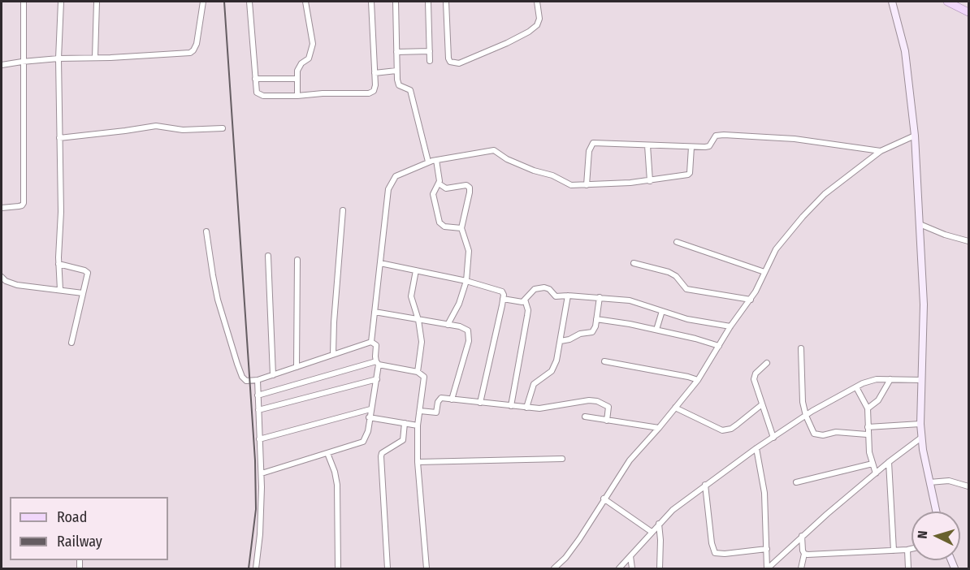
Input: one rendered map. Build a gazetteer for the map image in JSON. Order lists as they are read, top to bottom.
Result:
{
  "legend": ["Road", "Railway"],
  "north": "left"
}
